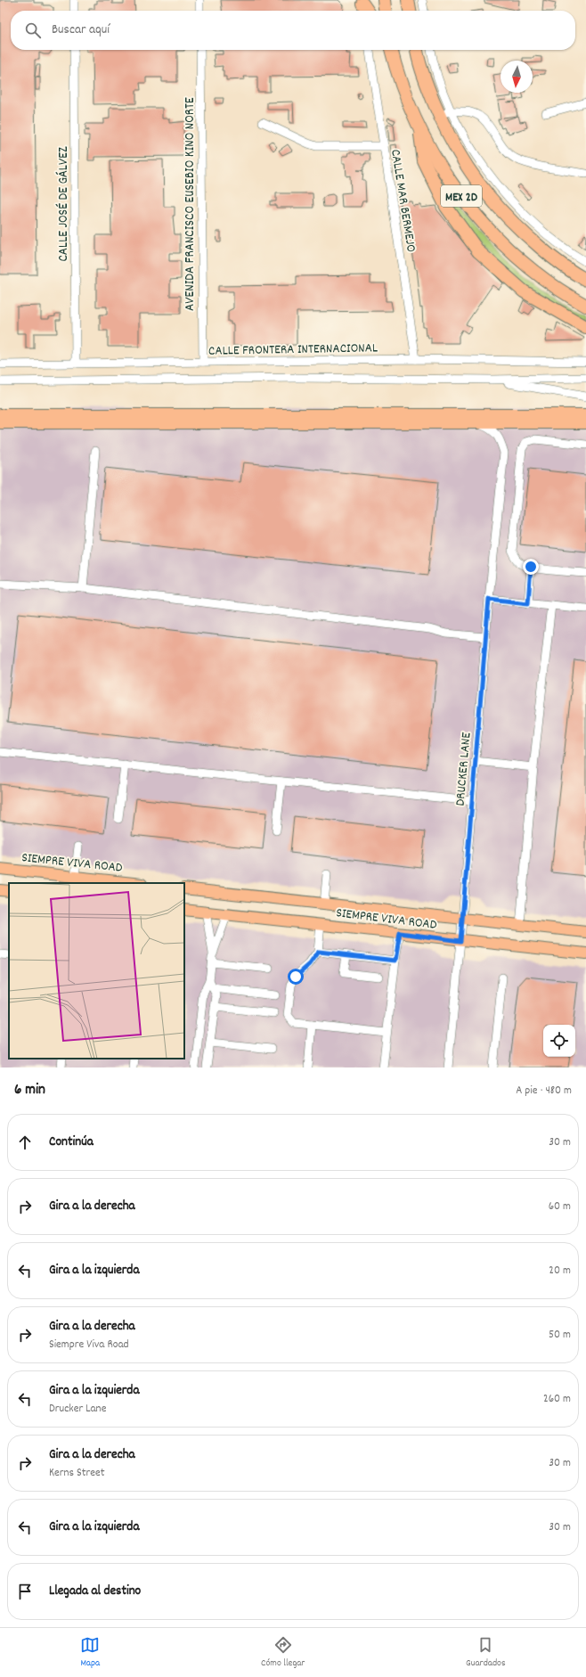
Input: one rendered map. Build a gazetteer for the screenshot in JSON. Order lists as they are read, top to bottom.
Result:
{
  "streets": {
    "highway": ["MEX 2D"],
    "main road": ["SIEMPRE VIVA ROAD"],
    "street": [
      "CALLE MAR BERMEJO",
      "CALLE JOSÉ DE GÁLVEZ",
      "AVENIDA FRANCISCO EUSEBIO KINO NORTE",
      "CALLE FRONTERA INTERNACIONAL",
      "DRUCKER LANE"
    ]
  },
  "crossings": [
    ["CALLE MAR BERMEJO", "CALLE FRONTERA INTERNACIONAL"],
    ["CALLE JOSÉ DE GÁLVEZ", "CALLE FRONTERA INTERNACIONAL"],
    ["AVENIDA FRANCISCO EUSEBIO KINO NORTE", "CALLE FRONTERA INTERNACIONAL"],
    ["DRUCKER LANE", "SIEMPRE VIVA ROAD"]
  ],
  "north": "bottom",
  "page": {
    "search": "Buscar aquí",
    "heading": ["6 min", "A pie · 480 m"],
    "list": [
      ["Continúa", "30 m"],
      ["Gira a la derecha", "60 m"],
      ["Gira a la izquierda", "20 m"],
      ["Gira a la derecha", "Siempre Viva Road", "50 m"],
      ["Gira a la izquierda", "Drucker Lane", "260 m"],
      ["Gira a la derecha", "Kerns Street", "30 m"],
      ["Gira a la izquierda", "30 m"],
      "Llegada al destino"
    ],
    "nav": ["Mapa", "Cómo llegar", "Guardados"]
  }
}
